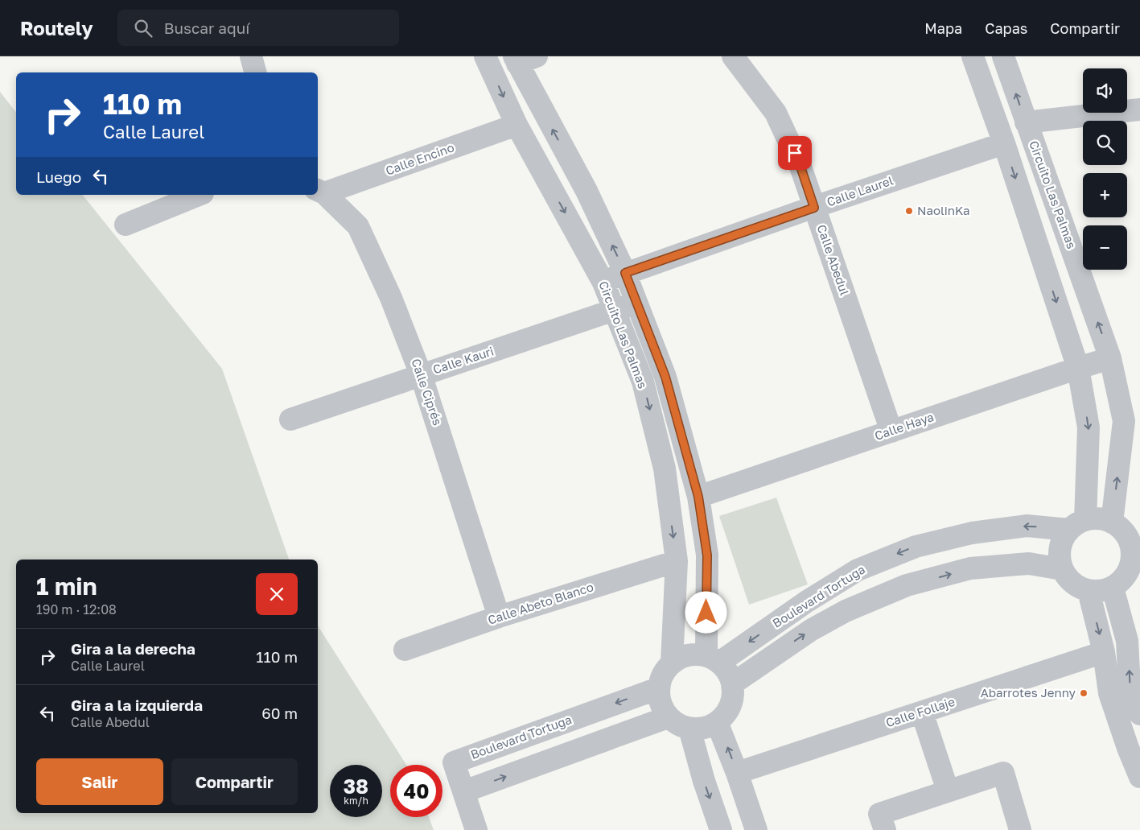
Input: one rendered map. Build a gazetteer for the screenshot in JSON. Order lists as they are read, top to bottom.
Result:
{
  "streets": {
    "street": [
      "Calle Encino",
      "Calle Laurel",
      "Circuito Las Palmas",
      "Calle Abedul",
      "Calle Kauri",
      "Calle Ciprés",
      "Calle Haya",
      "Boulevard Tortuga",
      "Calle Abeto Blanco",
      "Calle Follaje"
    ]
  },
  "crossings": [
    ["Calle Encino", "Circuito Las Palmas"],
    ["Calle Encino", "Calle Ciprés"],
    ["Calle Laurel", "Circuito Las Palmas"],
    ["Calle Laurel", "Calle Abedul"],
    ["Circuito Las Palmas", "Calle Kauri"],
    ["Circuito Las Palmas", "Calle Haya"],
    ["Circuito Las Palmas", "Boulevard Tortuga"],
    ["Circuito Las Palmas", "Calle Abeto Blanco"],
    ["Calle Abedul", "Calle Haya"],
    ["Calle Kauri", "Calle Ciprés"],
    ["Calle Ciprés", "Calle Abeto Blanco"]
  ],
  "places": ["NaolinKa", "Abarrotes Jenny"],
  "page": {
    "header": "Routely",
    "search": "Buscar aquí",
    "nav": ["Mapa", "Capas", "Compartir"],
    "map_buttons": ["+", "−"],
    "turn": ["110 m", "Calle Laurel"],
    "then": "Luego",
    "heading": ["1 min", "190 m · 12:08"],
    "list": [
      {
        "name": "Gira a la derecha",
        "note": "Calle Laurel",
        "value": "110 m"
      },
      {
        "name": "Gira a la izquierda",
        "note": "Calle Abedul",
        "value": "60 m"
      }
    ],
    "buttons": ["Salir", "Compartir"],
    "speed": "38 km/h",
    "limit": "40"
  }
}
